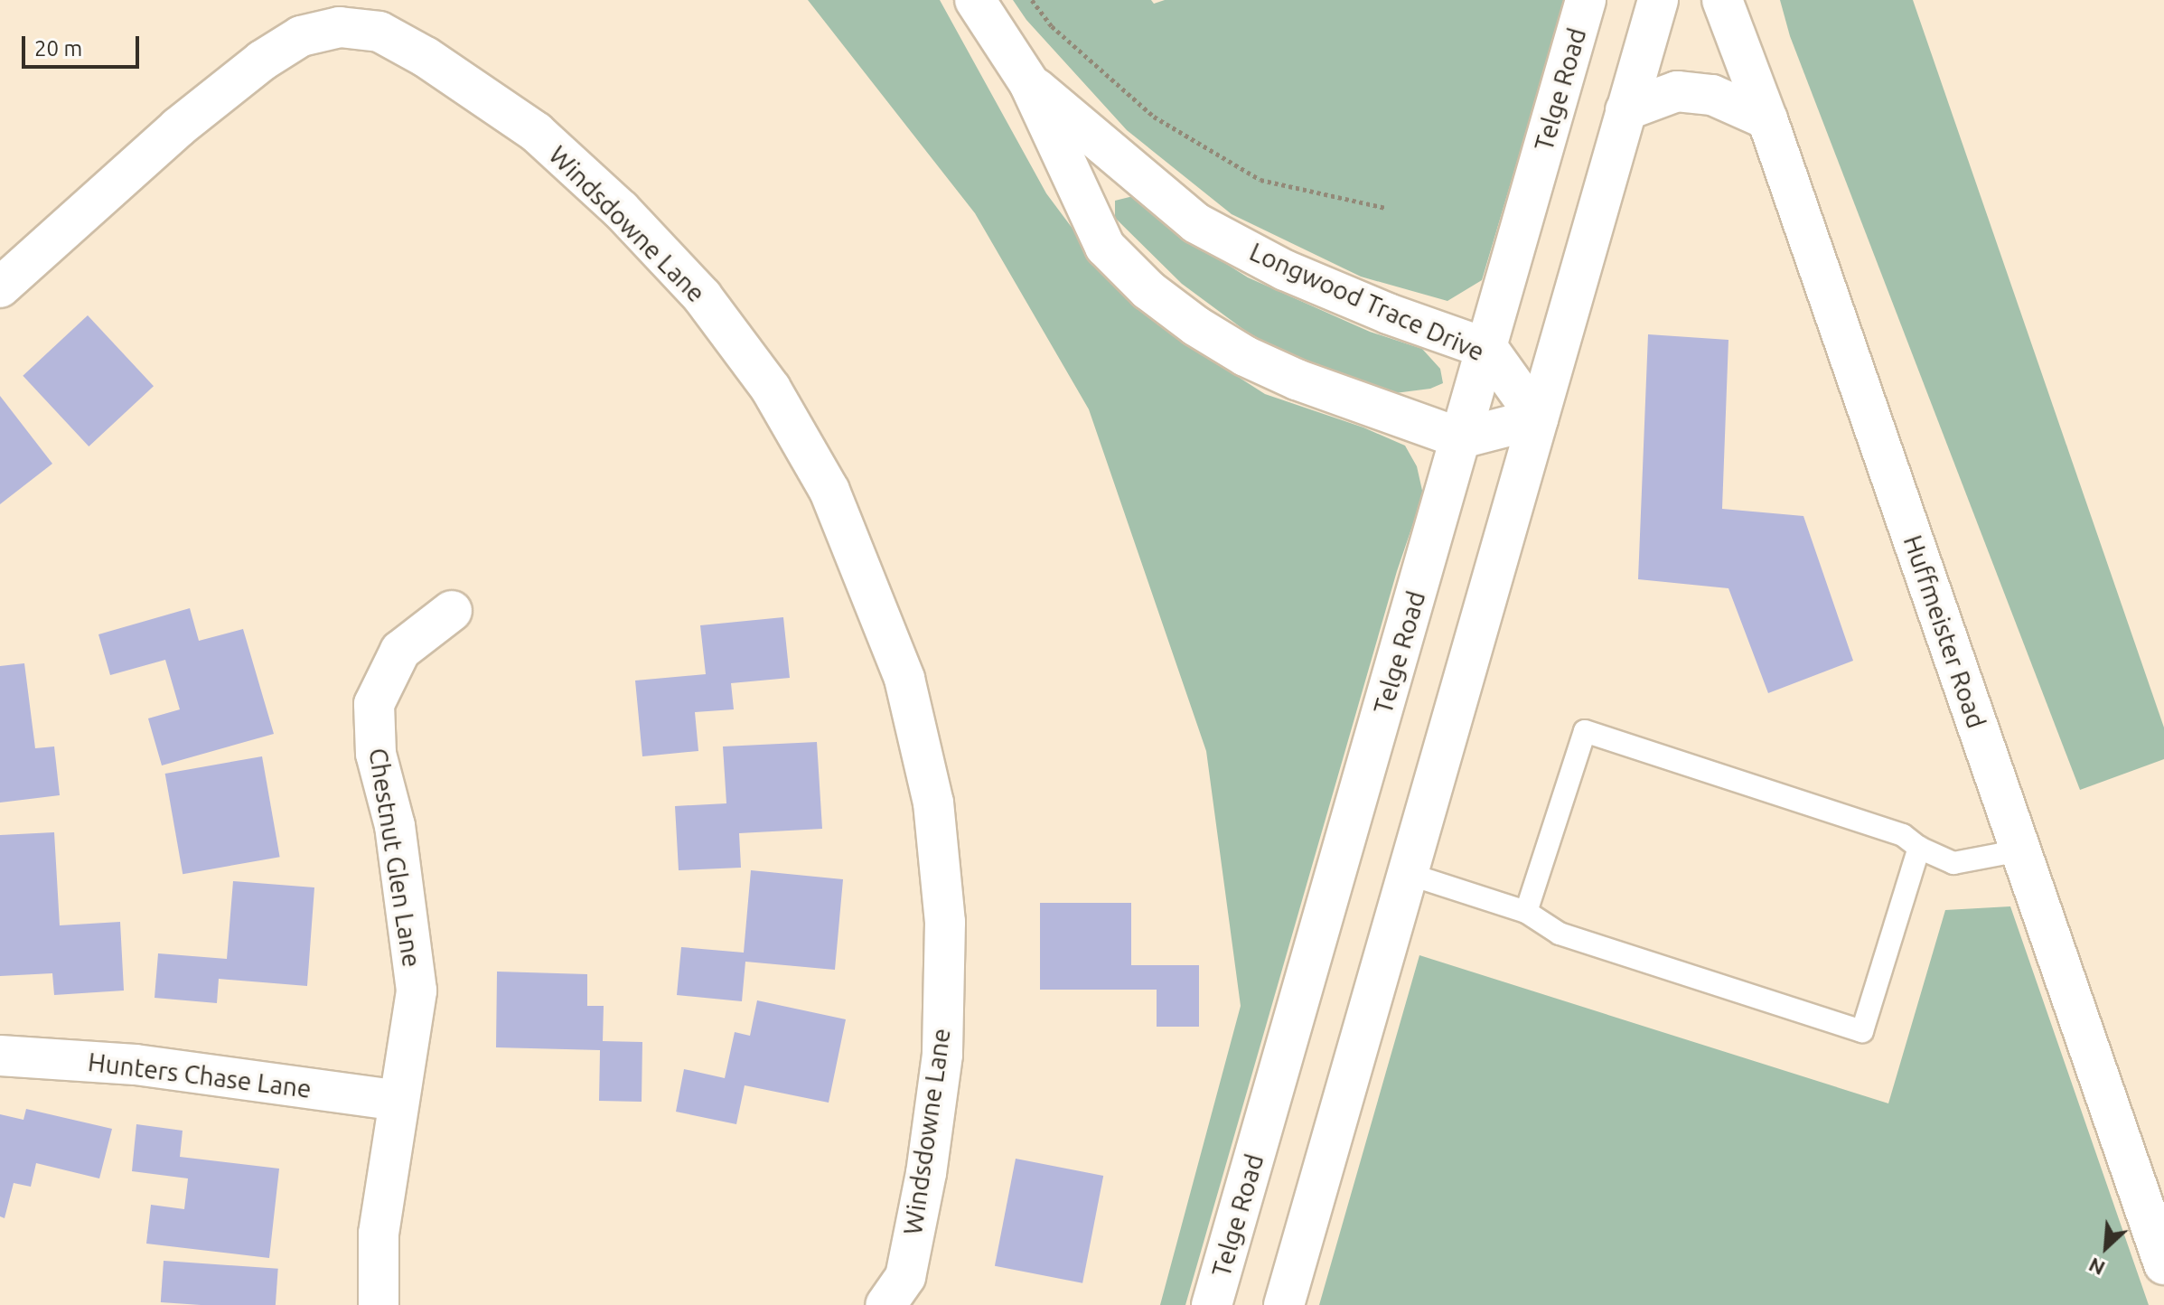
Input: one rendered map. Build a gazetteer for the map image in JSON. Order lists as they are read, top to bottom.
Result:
{
  "streets": {
    "street": [
      "Telge Road",
      "Windsdowne Lane",
      "Longwood Trace Drive",
      "Huffmeister Road",
      "Chestnut Glen Lane",
      "Hunters Chase Lane"
    ]
  },
  "crossings": [
    ["Telge Road", "Longwood Trace Drive"],
    ["Chestnut Glen Lane", "Hunters Chase Lane"]
  ],
  "scale_bar": "20 m",
  "north": "bottom left"
}
